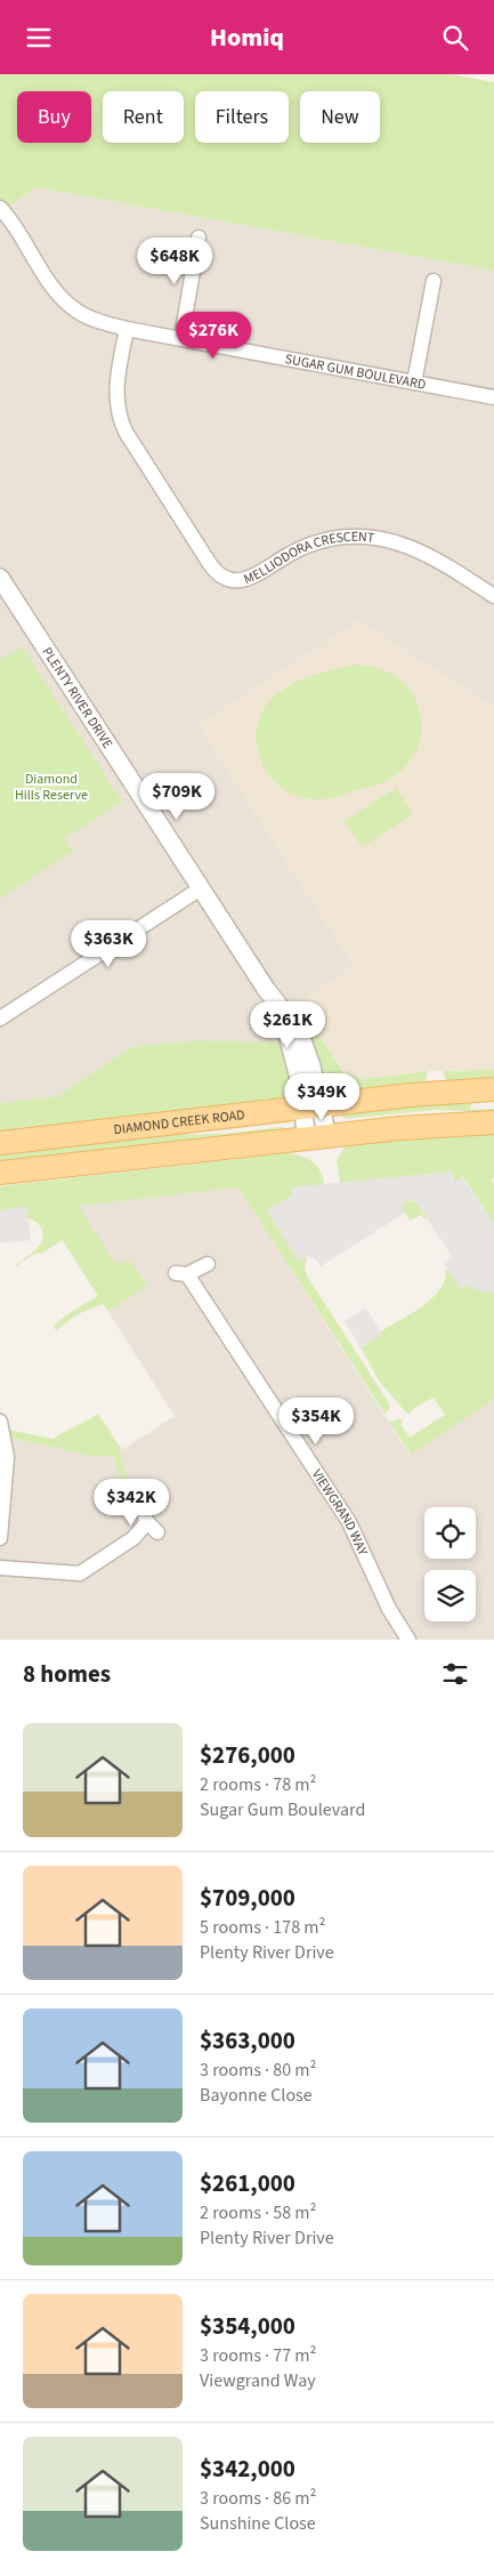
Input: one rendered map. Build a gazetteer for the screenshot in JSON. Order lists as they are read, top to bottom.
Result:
{
  "streets": {
    "main road": ["DIAMOND CREEK ROAD"],
    "street": [
      "SUGAR GUM BOULEVARD",
      "MELLIODORA CRESCENT",
      "PLENTY RIVER DRIVE",
      "VIEWGRAND WAY"
    ]
  },
  "crossings": [
    ["SUGAR GUM BOULEVARD", "MELLIODORA CRESCENT"],
    ["PLENTY RIVER DRIVE", "DIAMOND CREEK ROAD"]
  ],
  "parks": ["Diamond Hills Reserve"],
  "page": {
    "header": "Homiq",
    "chip": [
      "Buy",
      "Rent",
      "Filters",
      "New"
    ],
    "price": [
      "$648K",
      "$276K",
      "$709K",
      "$363K",
      "$261K",
      "$349K",
      "$354K",
      "$342K"
    ],
    "heading": "8 homes",
    "list": [
      {
        "name": "$276,000",
        "note": "2 rooms · 78 m² · Sugar Gum Boulevard"
      },
      {
        "name": "$709,000",
        "note": "5 rooms · 178 m² · Plenty River Drive"
      },
      {
        "name": "$363,000",
        "note": "3 rooms · 80 m² · Bayonne Close"
      },
      {
        "name": "$261,000",
        "note": "2 rooms · 58 m² · Plenty River Drive"
      },
      {
        "name": "$354,000",
        "note": "3 rooms · 77 m² · Viewgrand Way"
      },
      {
        "name": "$342,000",
        "note": "3 rooms · 86 m² · Sunshine Close"
      }
    ]
  }
}
